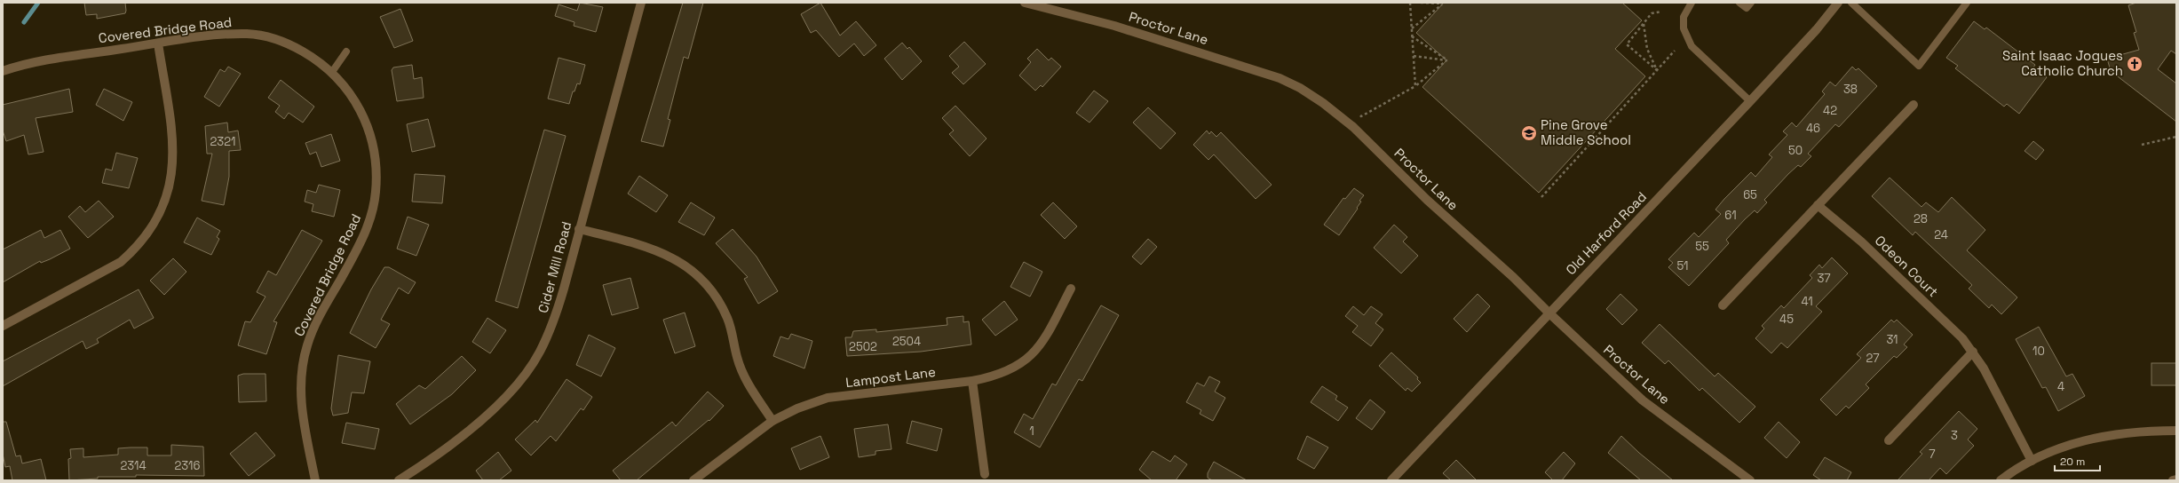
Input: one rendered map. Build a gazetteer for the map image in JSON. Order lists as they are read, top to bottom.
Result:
{
  "streets": {
    "street": [
      "Proctor Lane",
      "Covered Bridge Road",
      "Old Harford Road",
      "Odeon Court",
      "Cider Mill Road",
      "Lampost Lane"
    ]
  },
  "crossings": [
    ["Proctor Lane", "Old Harford Road"]
  ],
  "places": {
    "church": ["Saint Isaac Jogues Catholic Church"],
    "school or university": ["Pine Grove Middle School"]
  },
  "house_numbers": [
    "38",
    "42",
    "46",
    "2321",
    "50",
    "65",
    "61",
    "28",
    "24",
    "55",
    "51",
    "37",
    "41",
    "45",
    "31",
    "2504",
    "2502",
    "10",
    "27",
    "4",
    "1",
    "3",
    "7",
    "2314",
    "2316"
  ],
  "scale_bar": "20 m"
}
